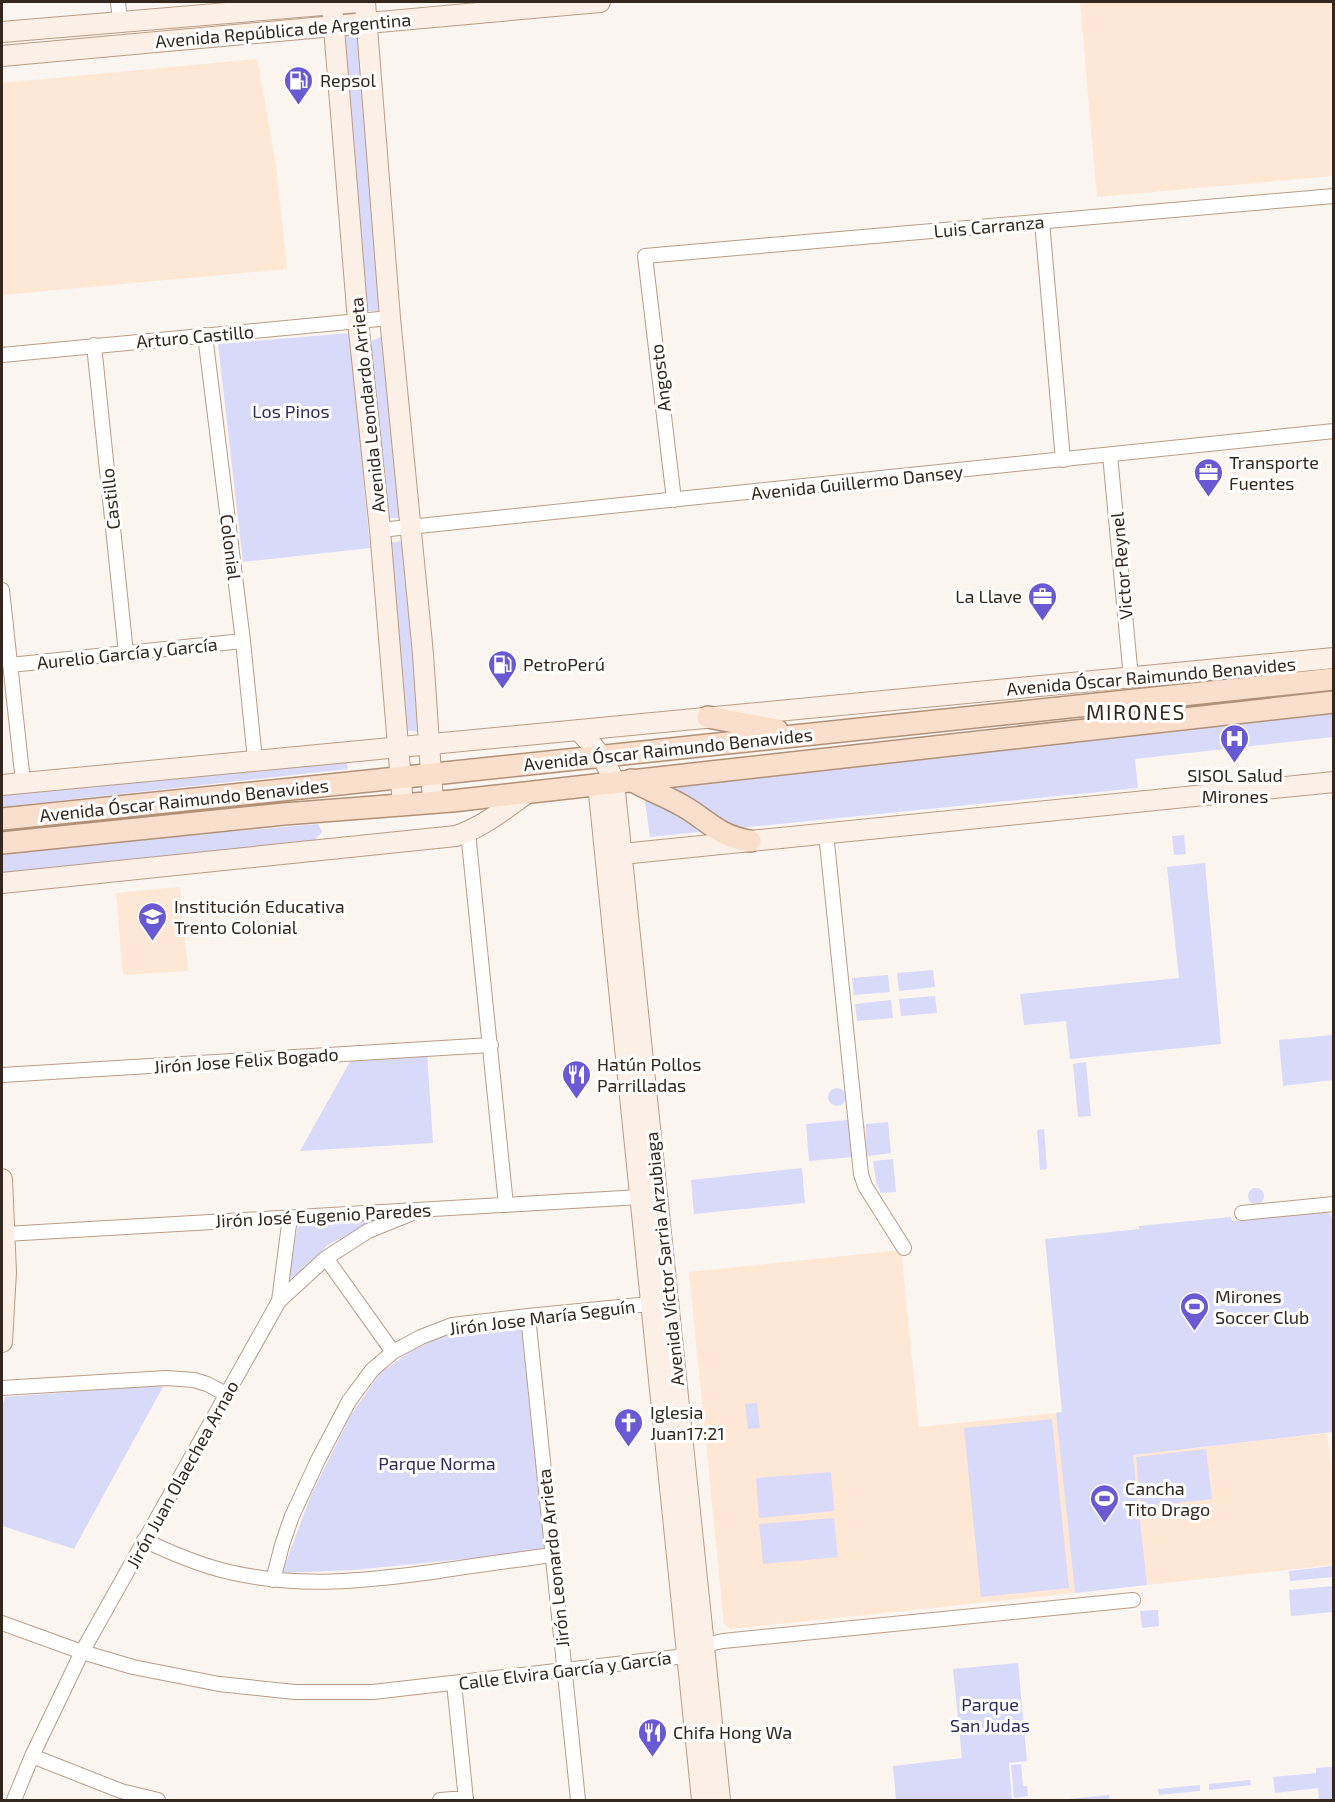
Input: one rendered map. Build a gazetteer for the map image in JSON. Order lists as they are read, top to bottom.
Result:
{
  "streets": {
    "main road": ["Avenida Óscar Raimundo Benavides"],
    "street": [
      "Avenida República de Argentina",
      "Luis Carranza",
      "Arturo Castillo",
      "Angosto",
      "Avenida Leondardo Arrieta",
      "Avenida Guillermo Dansey",
      "Castillo",
      "Colonial",
      "Victor Reynel",
      "Aurelio García y García",
      "Jirón Jose Felix Bogado",
      "Jirón José Eugenio Paredes",
      "Avenida Víctor Sarria Arzubiaga",
      "Jirón Jose María Seguín",
      "Jirón Juan Olaechea Arnao",
      "Jirón Leonardo Arrieta",
      "Calle Elvira García y García"
    ]
  },
  "crossings": [
    ["Avenida República de Argentina", "Avenida Leondardo Arrieta"],
    ["Luis Carranza", "Angosto"],
    ["Arturo Castillo", "Avenida Leondardo Arrieta"],
    ["Arturo Castillo", "Castillo"],
    ["Arturo Castillo", "Colonial"],
    ["Angosto", "Avenida Guillermo Dansey"],
    ["Avenida Leondardo Arrieta", "Avenida Guillermo Dansey"],
    ["Avenida Leondardo Arrieta", "Avenida Óscar Raimundo Benavides"],
    ["Avenida Guillermo Dansey", "Victor Reynel"],
    ["Castillo", "Aurelio García y García"],
    ["Colonial", "Aurelio García y García"],
    ["Colonial", "Avenida Óscar Raimundo Benavides"],
    ["Victor Reynel", "Avenida Óscar Raimundo Benavides"],
    ["Avenida Óscar Raimundo Benavides", "Avenida Víctor Sarria Arzubiaga"],
    ["Jirón José Eugenio Paredes", "Avenida Víctor Sarria Arzubiaga"],
    ["Jirón José Eugenio Paredes", "Jirón Juan Olaechea Arnao"],
    ["Avenida Víctor Sarria Arzubiaga", "Jirón Jose María Seguín"],
    ["Avenida Víctor Sarria Arzubiaga", "Calle Elvira García y García"],
    ["Jirón Jose María Seguín", "Jirón Leonardo Arrieta"],
    ["Jirón Juan Olaechea Arnao", "Calle Elvira García y García"],
    ["Jirón Leonardo Arrieta", "Calle Elvira García y García"]
  ],
  "districts": ["MIRONES"],
  "parks": ["Los Pinos", "Parque Norma", "Parque San Judas"],
  "places": {
    "fuel station": ["Repsol", "PetroPerú"],
    "office": ["Transporte Fuentes", "La Llave"],
    "hospital": ["SISOL Salud Mirones"],
    "school or university": ["Institución Educativa Trento Colonial"],
    "restaurant": ["Hatún Pollos Parrilladas", "Chifa Hong Wa"],
    "sports": ["Mirones Soccer Club", "Cancha Tito Drago"],
    "church": ["Iglesia Juan17:21"]
  }
}
